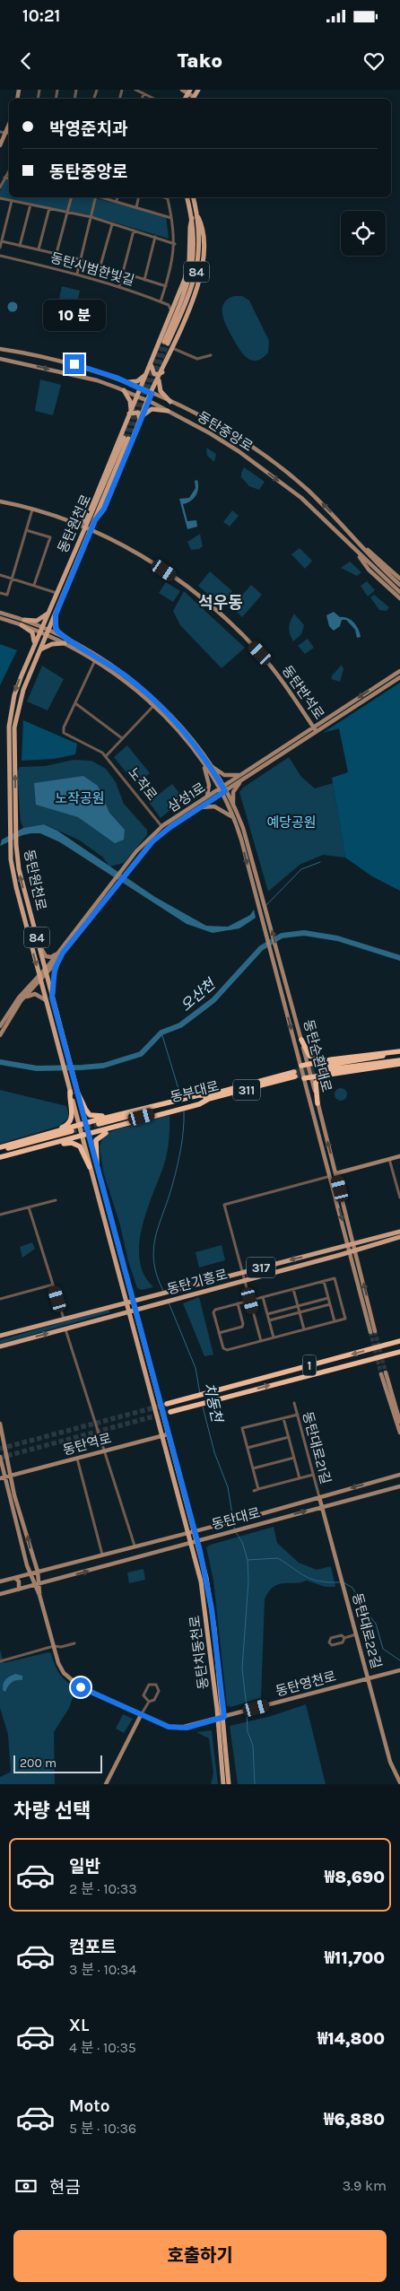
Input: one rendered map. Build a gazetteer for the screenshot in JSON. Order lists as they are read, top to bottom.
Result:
{
  "streets": {
    "highway": ["311", "동부대로", "1"],
    "main road": [
      "84",
      "동탄원천로",
      "317",
      "동탄기흥로",
      "동탄치동천로"
    ],
    "street": [
      "동탄시범한빛길",
      "동탄중앙로",
      "동탄반석로",
      "노작로",
      "삼성1로",
      "동탄순환대로",
      "동탄역로",
      "동탄대로21길",
      "동탄대로",
      "동탄대로22길",
      "동탄영천로"
    ]
  },
  "crossings": [
    ["동탄원천로", "동탄반석로"],
    ["동탄원천로", "동탄기흥로"],
    ["동탄원천로", "동탄치동천로"],
    ["동탄반석로", "삼성1로"],
    ["노작로", "삼성1로"],
    ["삼성1로", "동탄순환대로"],
    ["동탄순환대로", "동탄기흥로"],
    ["동탄기흥로", "동탄치동천로"],
    ["동탄역로", "동탄치동천로"],
    ["동탄대로21길", "동탄대로"],
    ["동탄대로", "동탄대로22길"],
    ["동탄대로", "동탄치동천로"],
    ["동탄대로22길", "동탄영천로"],
    ["동탄치동천로", "동탄영천로"]
  ],
  "districts": ["석우동"],
  "water": ["오산천", "치동천"],
  "parks": ["노작공원", "예당공원"],
  "scale_bar": "200 m",
  "page": {
    "status": "10:21",
    "header": "Tako",
    "banner": ["박영준치과", "동탄중앙로"],
    "bubble": "10 분",
    "scale": "200 m",
    "heading": "차량 선택",
    "list": [
      {
        "name": "일반",
        "note": "2 분 · 10:33",
        "value": "₩8,690"
      },
      {
        "name": "컴포트",
        "note": "3 분 · 10:34",
        "value": "₩11,700"
      },
      {
        "name": "XL",
        "note": "4 분 · 10:35",
        "value": "₩14,800"
      },
      {
        "name": "Moto",
        "note": "5 분 · 10:36",
        "value": "₩6,880"
      }
    ],
    "pay": ["현금", "3.9 km"],
    "buttons": "호출하기"
  }
}
